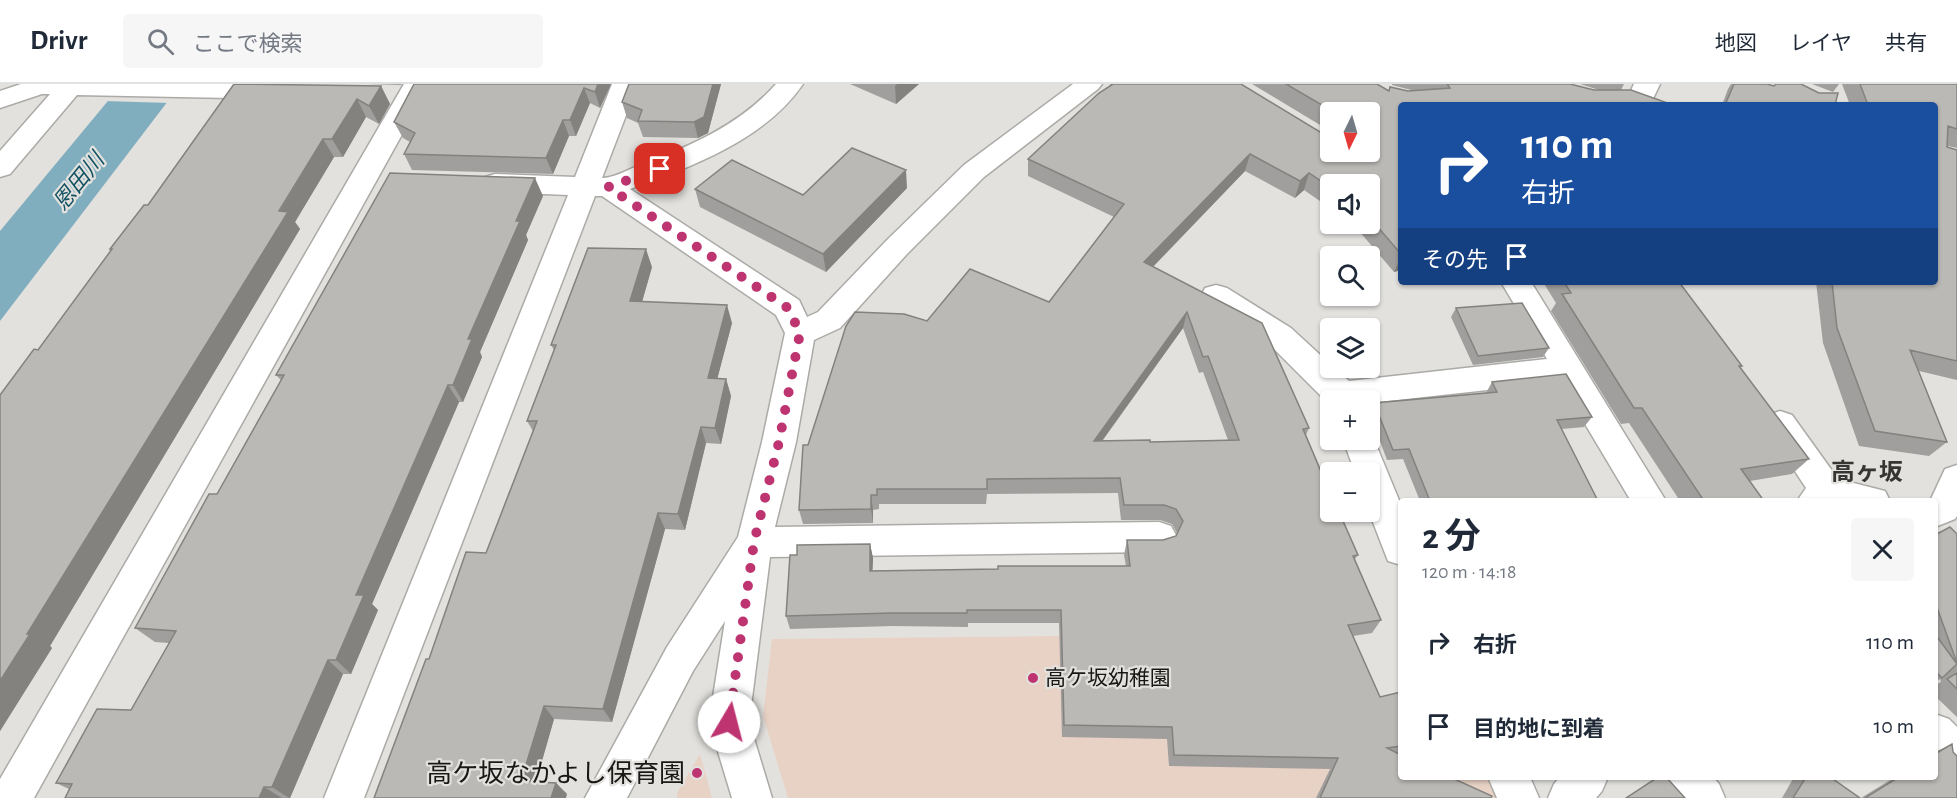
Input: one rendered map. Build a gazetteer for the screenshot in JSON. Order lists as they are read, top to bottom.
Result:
{
  "districts": ["高ヶ坂"],
  "water": ["恩田川"],
  "places": ["高ケ坂幼稚園", "高ケ坂なかよし保育園"],
  "north": "bottom",
  "page": {
    "header": "Drivr",
    "search": "ここで検索",
    "nav": ["地図", "レイヤ", "共有"],
    "map_buttons": ["+", "−"],
    "turn": ["110 m", "右折"],
    "then": "その先",
    "heading": ["2 分", "120 m · 14:18"],
    "list": [
      {
        "name": "右折",
        "value": "110 m"
      },
      {
        "name": "目的地に到着",
        "value": "10 m"
      }
    ]
  }
}
